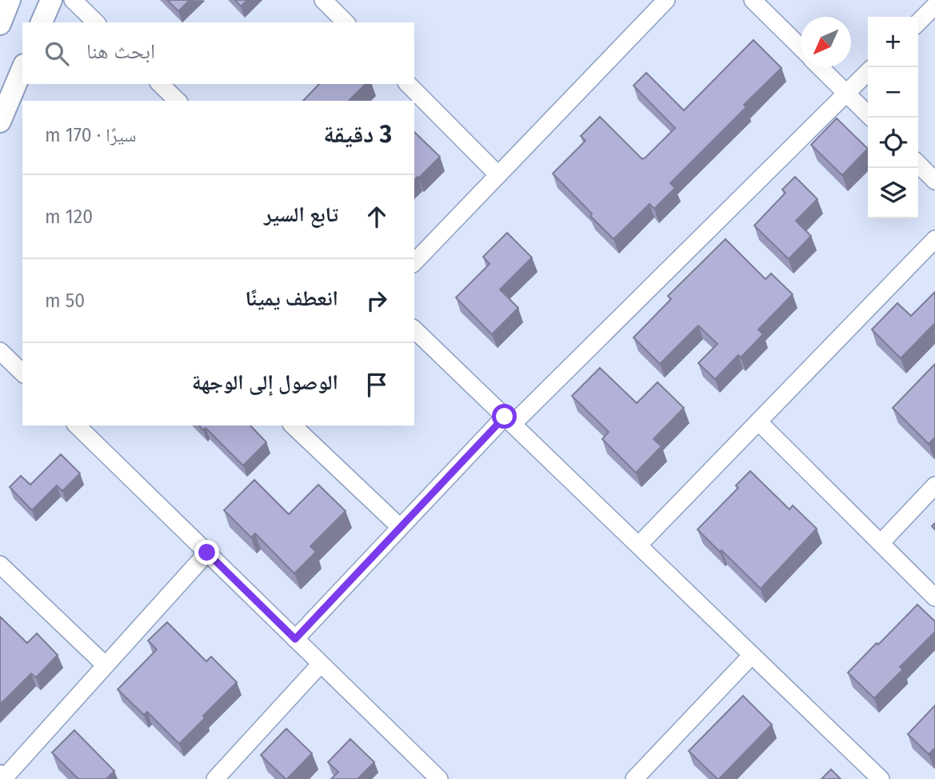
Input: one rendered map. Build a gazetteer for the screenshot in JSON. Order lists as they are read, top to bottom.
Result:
{
  "north": "bottom left",
  "page": {
    "map_buttons": ["+", "−"],
    "search": "ابحث هنا",
    "heading": ["3 دقيقة", "سيرًا · 170 m"],
    "list": [
      ["تابع السير", "120 m"],
      ["انعطف يمينًا", "50 m"],
      "الوصول إلى الوجهة"
    ]
  }
}
